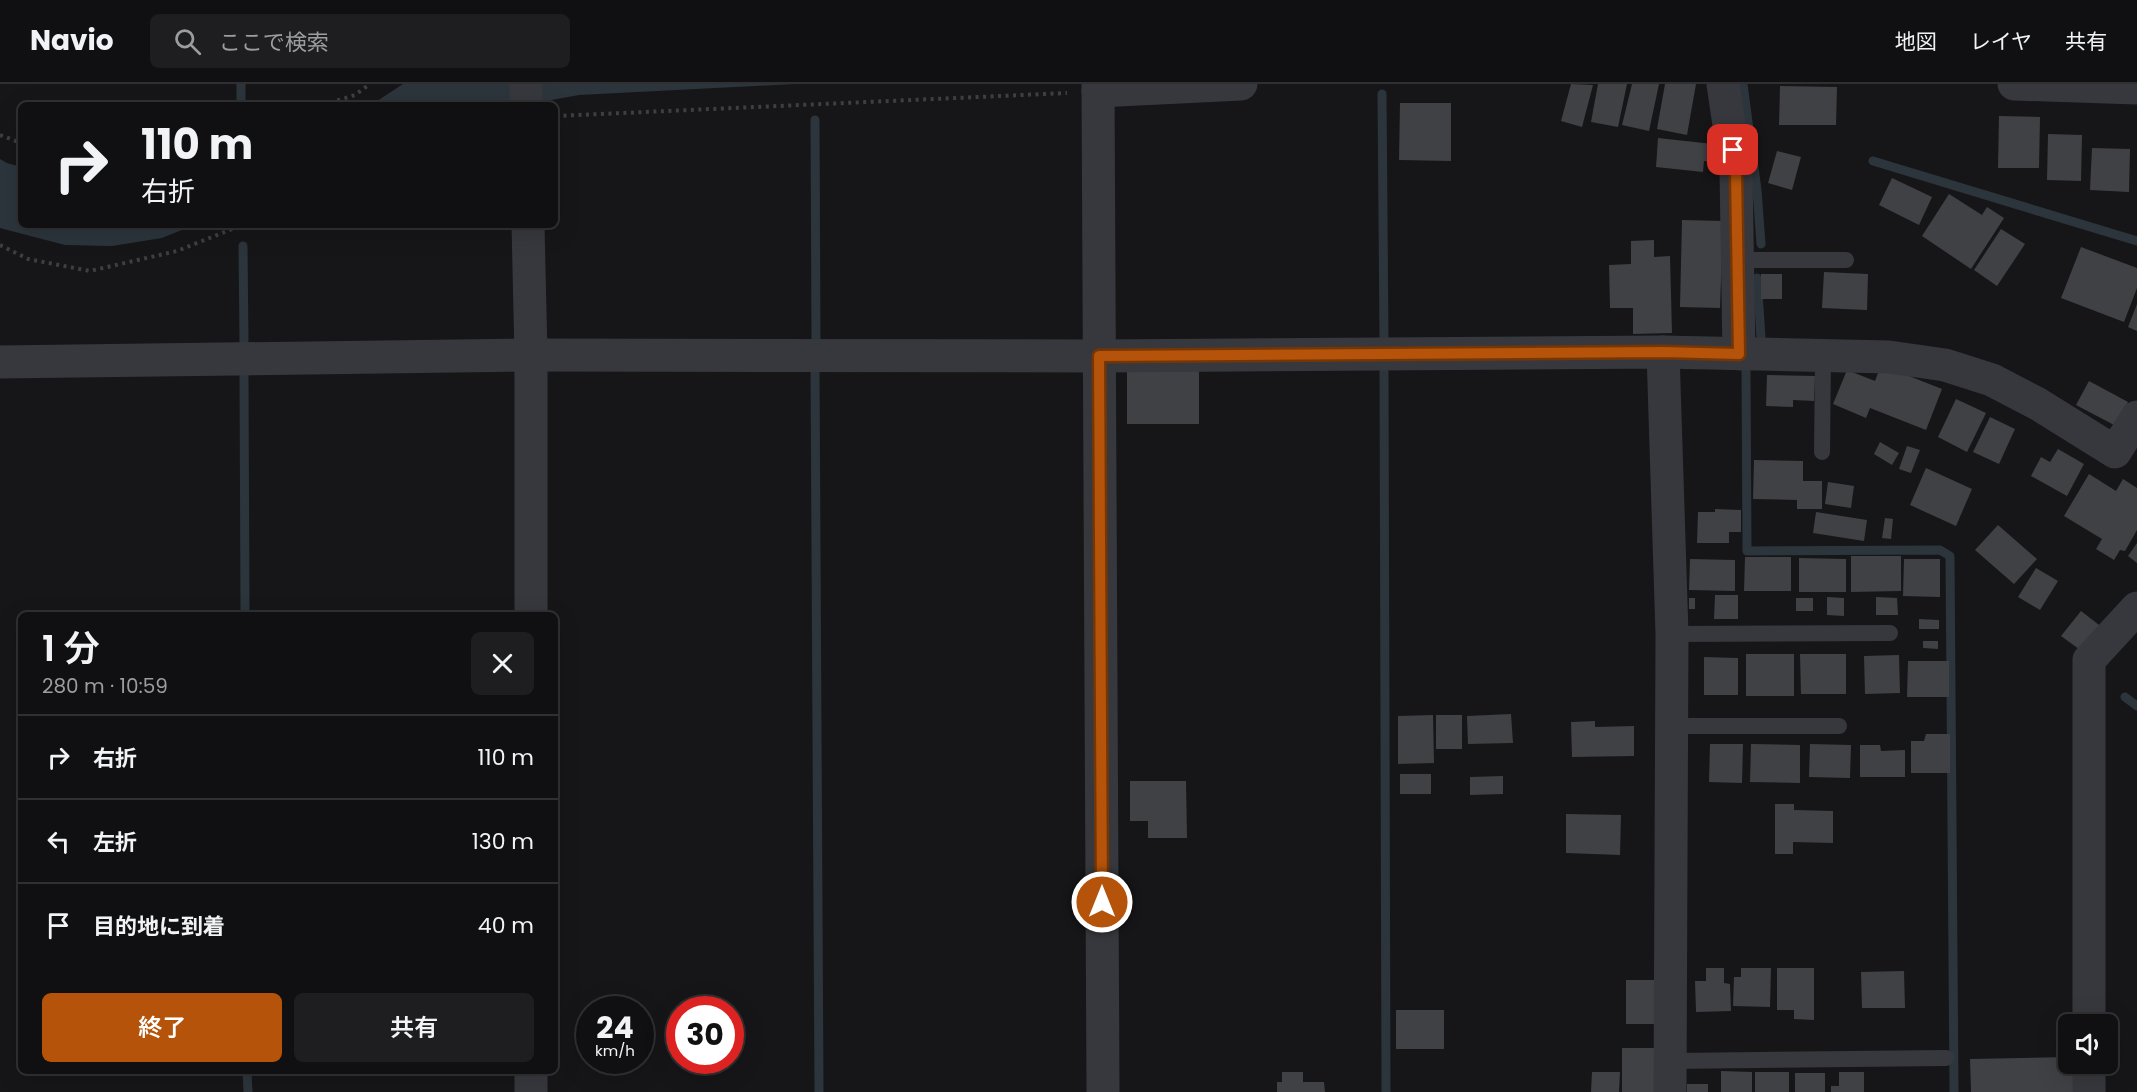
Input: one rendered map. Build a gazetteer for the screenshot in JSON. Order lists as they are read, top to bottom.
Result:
{
  "page": {
    "header": "Navio",
    "search": "ここで検索",
    "nav": ["地図", "レイヤ", "共有"],
    "turn": ["110 m", "右折"],
    "heading": ["1 分", "280 m · 10:59"],
    "list": [
      {
        "name": "右折",
        "value": "110 m"
      },
      {
        "name": "左折",
        "value": "130 m"
      },
      {
        "name": "目的地に到着",
        "value": "40 m"
      }
    ],
    "buttons": ["終了", "共有"],
    "speed": "24 km/h",
    "limit": "30"
  }
}
